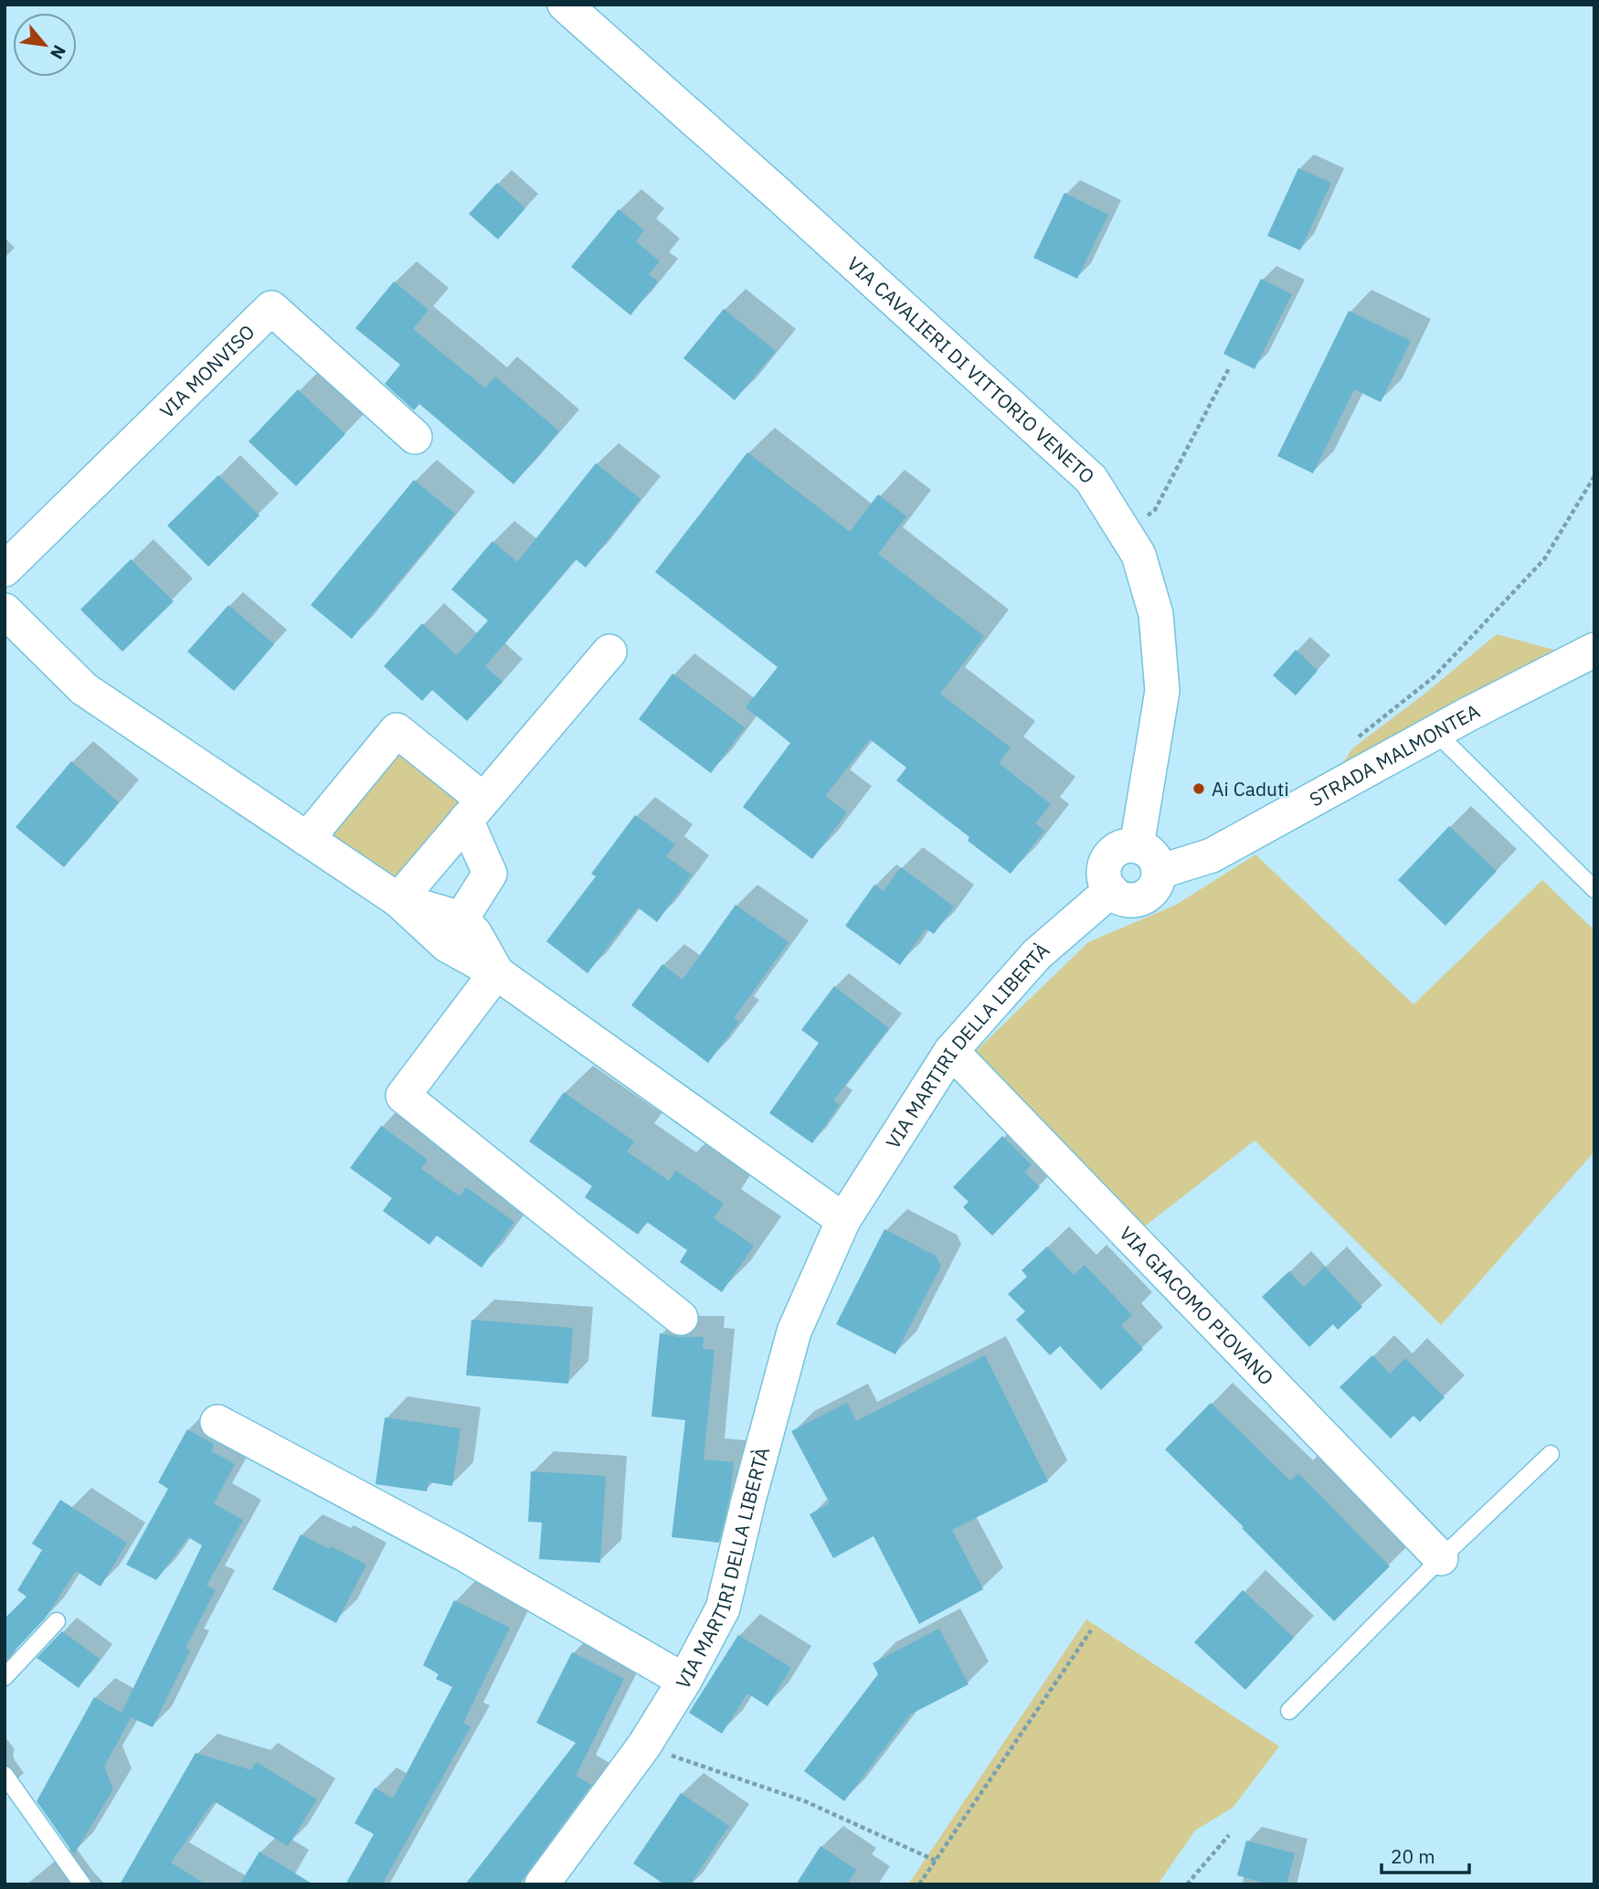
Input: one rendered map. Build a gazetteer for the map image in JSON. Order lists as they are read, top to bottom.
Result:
{
  "streets": {
    "street": [
      "VIA CAVALIERI DI VITTORIO VENETO",
      "VIA MONVISO",
      "STRADA MALMONTEA",
      "VIA MARTIRI DELLA LIBERTÀ",
      "VIA GIACOMO PIOVANO"
    ]
  },
  "crossings": [
    ["VIA CAVALIERI DI VITTORIO VENETO", "STRADA MALMONTEA"],
    ["VIA CAVALIERI DI VITTORIO VENETO", "VIA MARTIRI DELLA LIBERTÀ"],
    ["STRADA MALMONTEA", "VIA MARTIRI DELLA LIBERTÀ"],
    ["VIA MARTIRI DELLA LIBERTÀ", "VIA GIACOMO PIOVANO"]
  ],
  "places": ["Ai Caduti"],
  "scale_bar": "20 m",
  "north": "bottom right"
}
